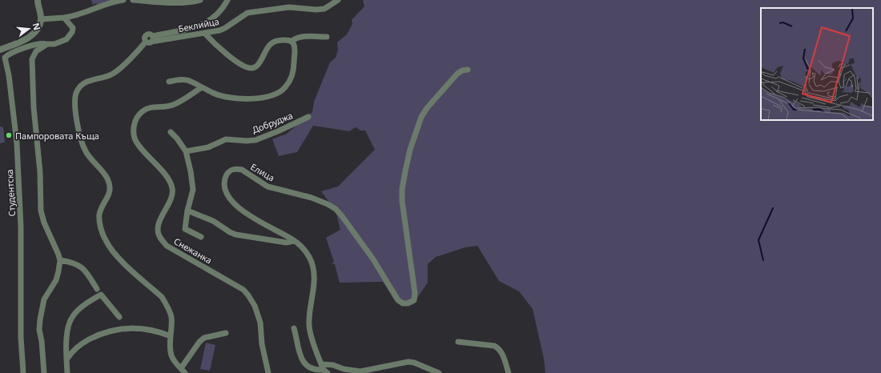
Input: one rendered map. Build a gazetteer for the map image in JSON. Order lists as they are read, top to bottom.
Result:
{
  "streets": {
    "street": [
      "Беклийца",
      "Добруджа",
      "Елица",
      "Студентска",
      "Снежанка"
    ]
  },
  "places": ["Пампоровата Къща"],
  "north": "right"
}
